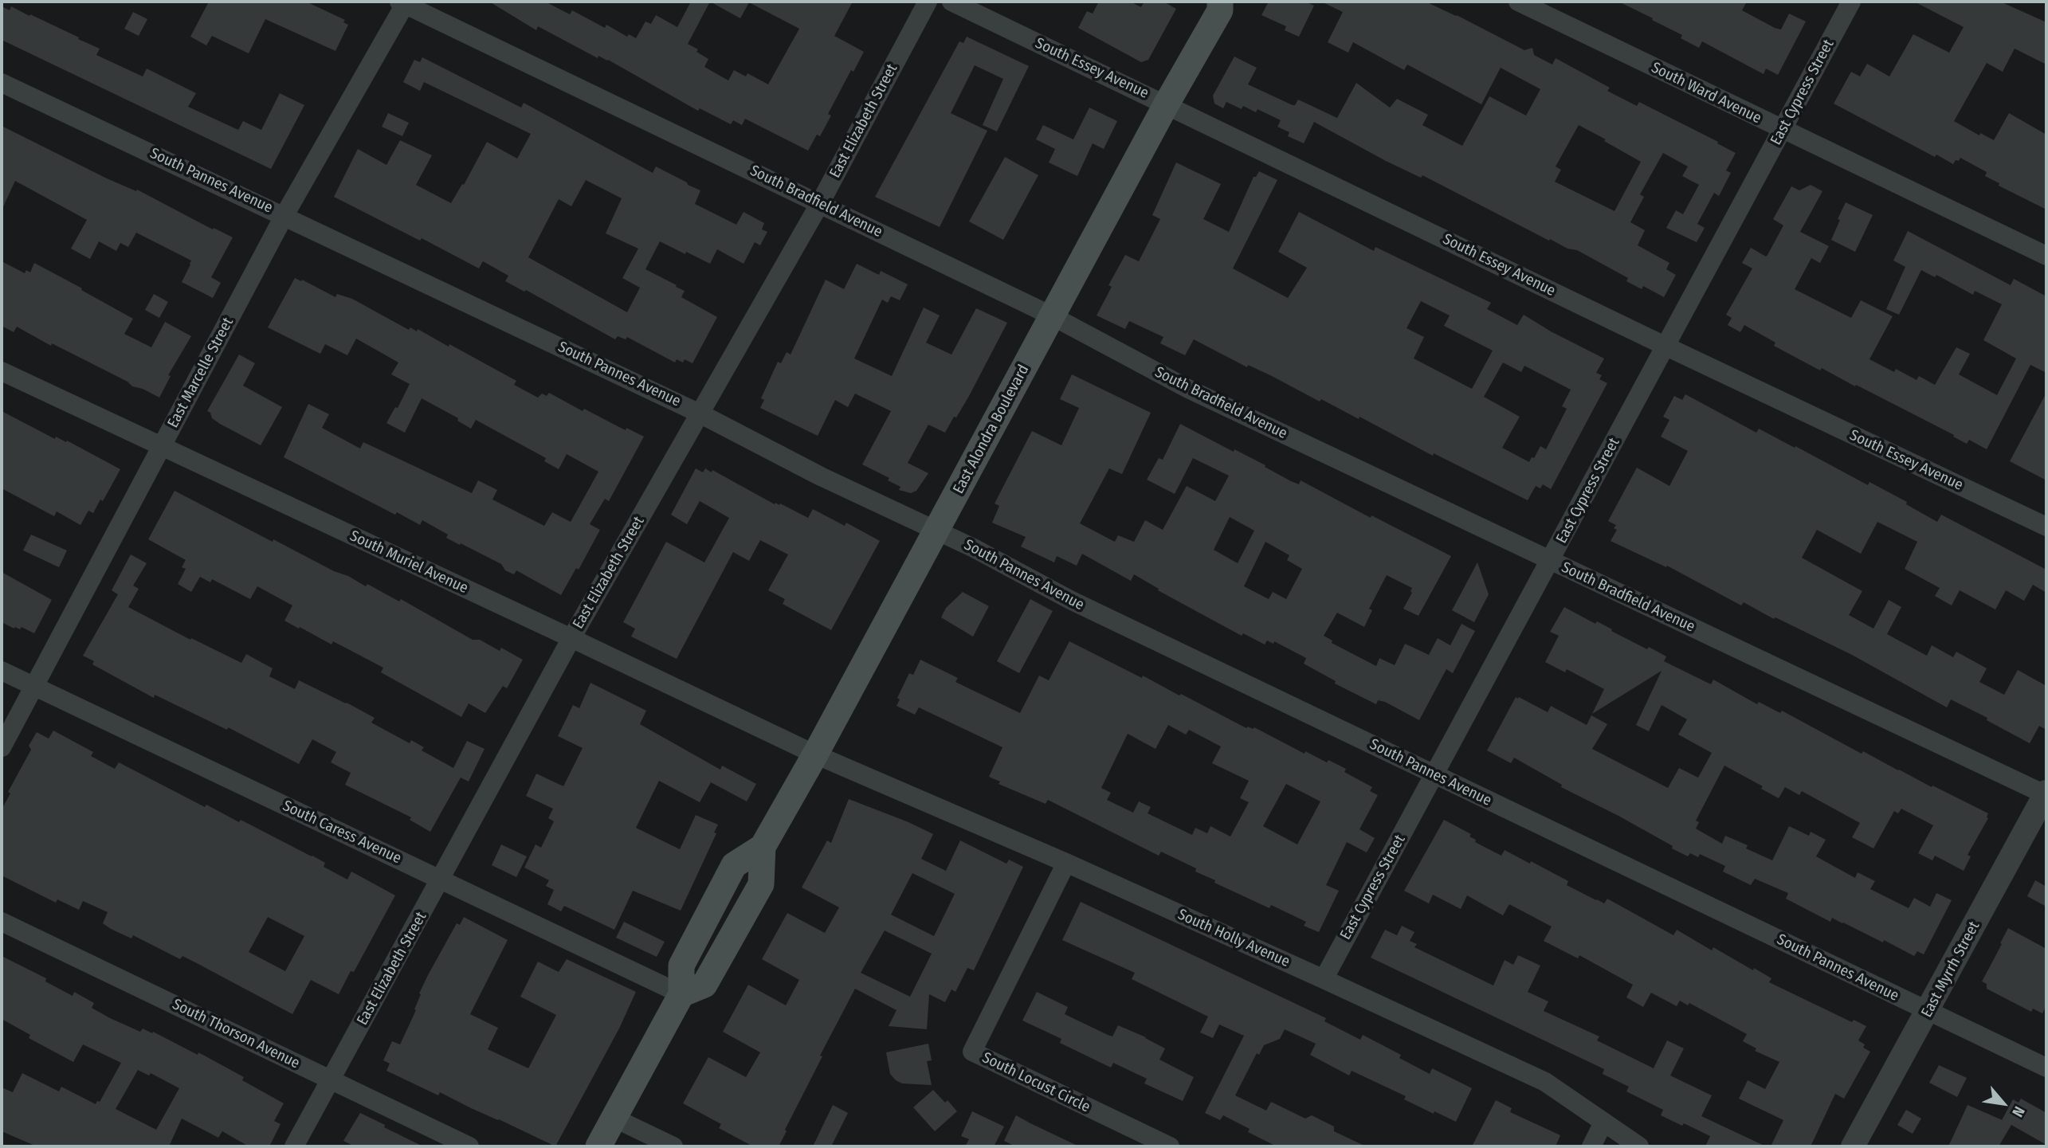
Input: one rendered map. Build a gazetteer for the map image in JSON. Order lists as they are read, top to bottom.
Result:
{
  "streets": {
    "main road": ["East Alondra Boulevard"],
    "street": [
      "South Essey Avenue",
      "East Cypress Street",
      "South Ward Avenue",
      "East Elizabeth Street",
      "South Pannes Avenue",
      "South Bradfield Avenue",
      "East Marcelle Street",
      "South Muriel Avenue",
      "South Caress Avenue",
      "South Holly Avenue",
      "East Myrrh Street",
      "South Thorson Avenue",
      "South Locust Circle"
    ]
  },
  "crossings": [
    ["South Essey Avenue", "East Cypress Street"],
    ["South Essey Avenue", "East Alondra Boulevard"],
    ["East Cypress Street", "South Ward Avenue"],
    ["East Cypress Street", "South Pannes Avenue"],
    ["East Cypress Street", "South Bradfield Avenue"],
    ["East Cypress Street", "South Holly Avenue"],
    ["East Elizabeth Street", "South Pannes Avenue"],
    ["East Elizabeth Street", "South Bradfield Avenue"],
    ["East Elizabeth Street", "South Muriel Avenue"],
    ["East Elizabeth Street", "South Caress Avenue"],
    ["East Elizabeth Street", "South Thorson Avenue"],
    ["South Pannes Avenue", "East Marcelle Street"],
    ["South Pannes Avenue", "East Alondra Boulevard"],
    ["South Pannes Avenue", "East Myrrh Street"],
    ["South Bradfield Avenue", "East Marcelle Street"],
    ["South Bradfield Avenue", "East Alondra Boulevard"],
    ["South Bradfield Avenue", "East Myrrh Street"],
    ["East Marcelle Street", "South Muriel Avenue"],
    ["East Marcelle Street", "South Caress Avenue"],
    ["East Alondra Boulevard", "South Muriel Avenue"],
    ["East Alondra Boulevard", "South Caress Avenue"],
    ["East Alondra Boulevard", "South Holly Avenue"],
    ["South Muriel Avenue", "South Holly Avenue"],
    ["South Holly Avenue", "South Locust Circle"]
  ],
  "north": "bottom right"
}
